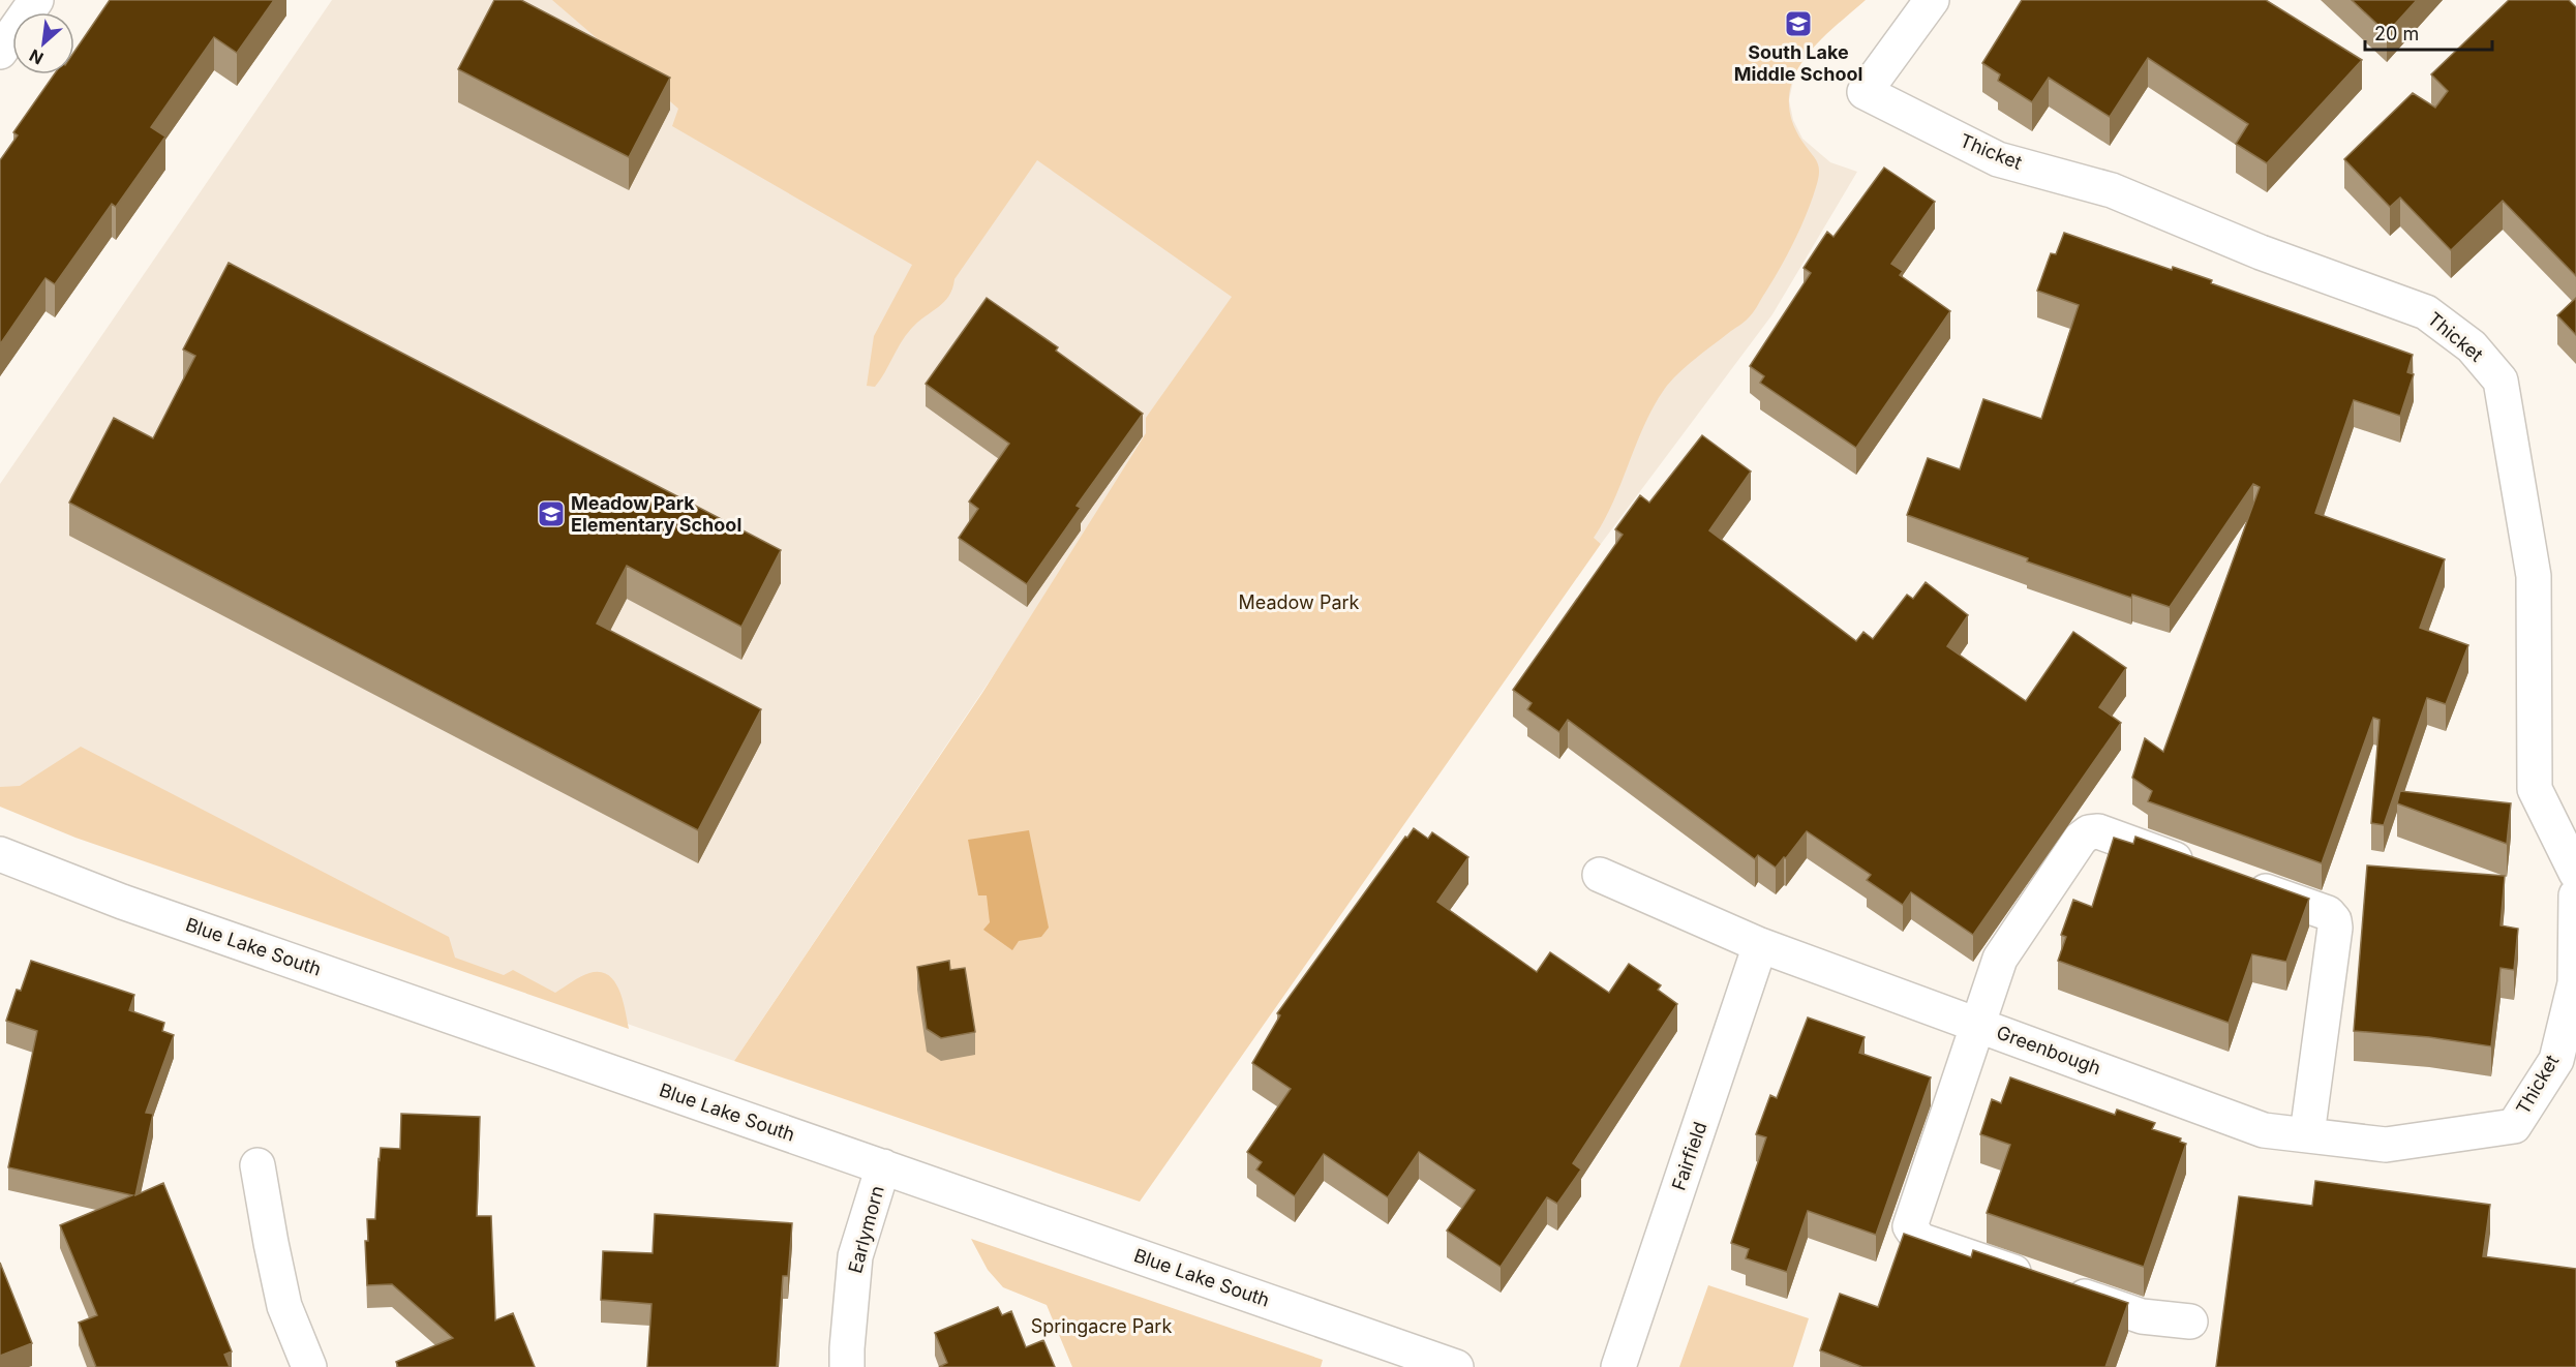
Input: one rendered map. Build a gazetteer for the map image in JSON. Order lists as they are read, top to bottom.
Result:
{
  "streets": {
    "street": [
      "Thicket",
      "Blue Lake South",
      "Greenbough",
      "Fairfield",
      "Earlymorn"
    ]
  },
  "crossings": [
    ["Thicket", "Greenbough"],
    ["Blue Lake South", "Earlymorn"],
    ["Greenbough", "Fairfield"]
  ],
  "parks": ["Meadow Park", "Springacre Park"],
  "places": {
    "school or university": ["South Lake Middle School", "Meadow Park Elementary School"]
  },
  "scale_bar": "20 m",
  "north": "bottom left"
}
